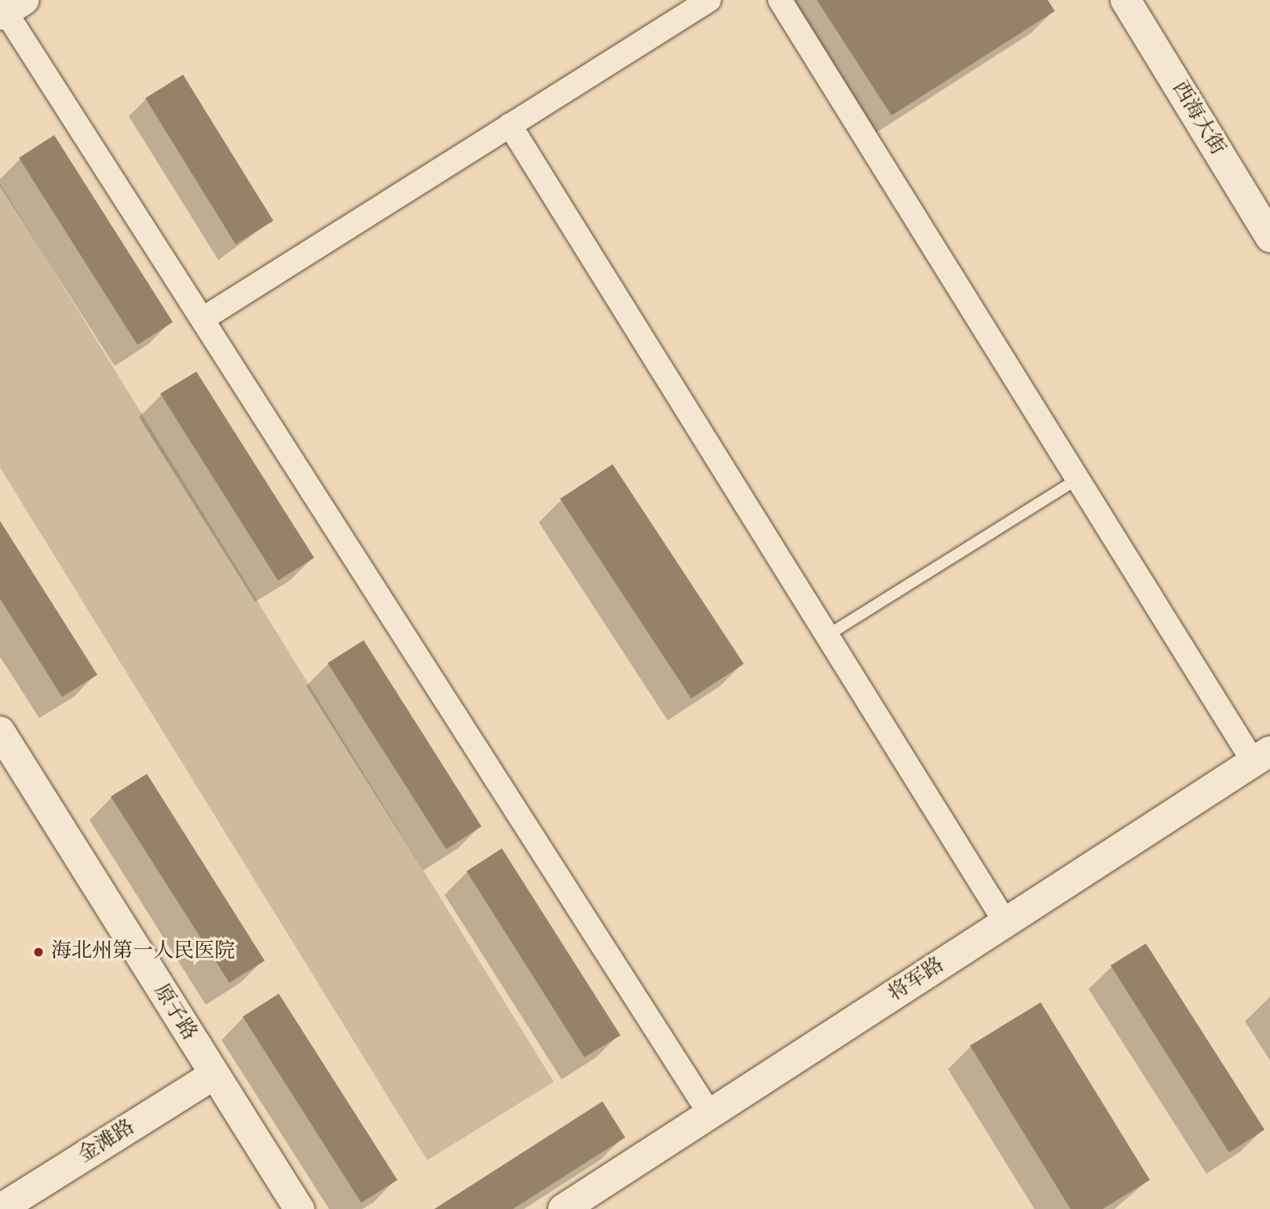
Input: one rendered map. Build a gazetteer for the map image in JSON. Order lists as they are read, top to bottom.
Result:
{
  "streets": {
    "street": [
      "西海大街",
      "将军路",
      "原子路",
      "金滩路"
    ]
  },
  "crossings": [
    ["原子路", "金滩路"]
  ],
  "places": ["海北州第一人民医院"]
}
